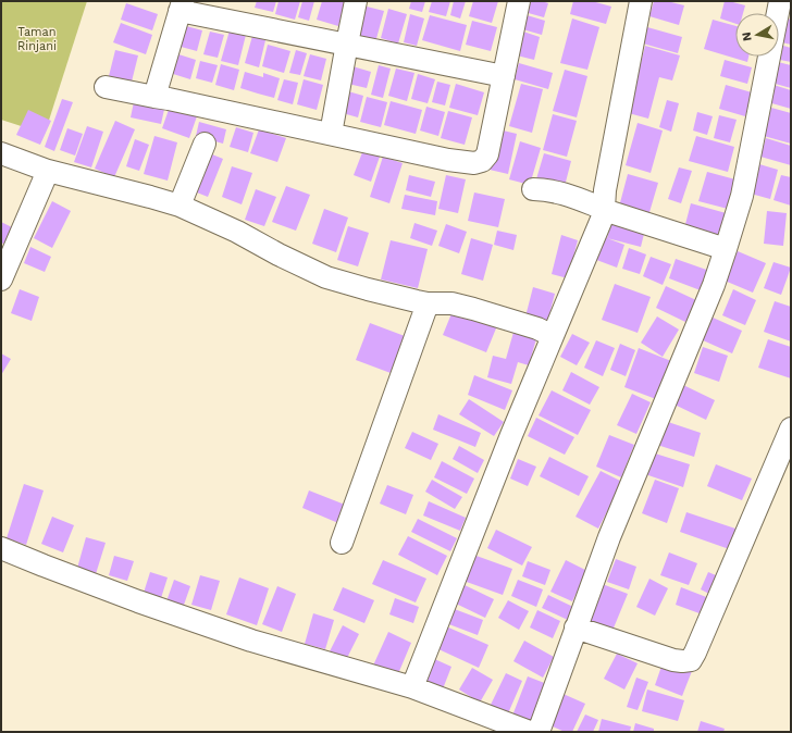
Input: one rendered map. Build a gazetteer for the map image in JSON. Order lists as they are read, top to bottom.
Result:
{
  "parks": ["Taman Rinjani"],
  "north": "left"
}
